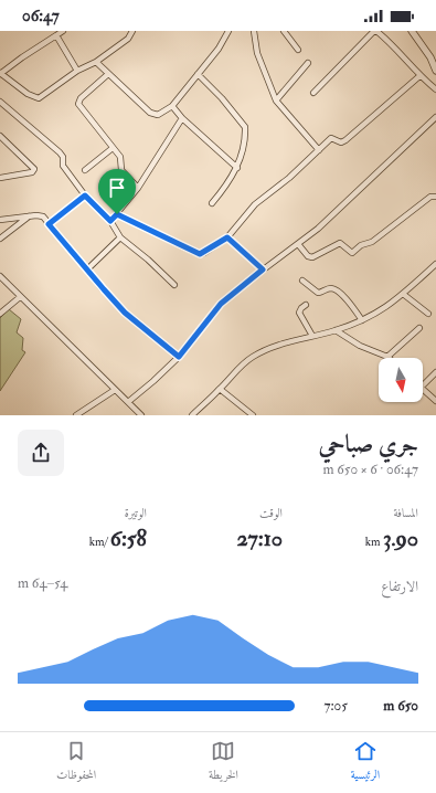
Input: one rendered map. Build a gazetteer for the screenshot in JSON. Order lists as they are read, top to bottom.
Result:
{
  "north": "bottom",
  "page": {
    "status": "06:47",
    "heading": ["جري صباحي", "06:47 · 6 × 650 m"],
    "stats": [
      ["المسافة", "3.90 km"],
      ["الوقت", "27:10"],
      ["الوتيرة", "6:58 /km"]
    ],
    "chart": ["الارتفاع", "54–64 m"],
    "list": [
      {
        "name": "650 m",
        "note": "7:05"
      }
    ],
    "tabs": ["الرئيسية", "الخريطة", "المحفوظات"]
  }
}
